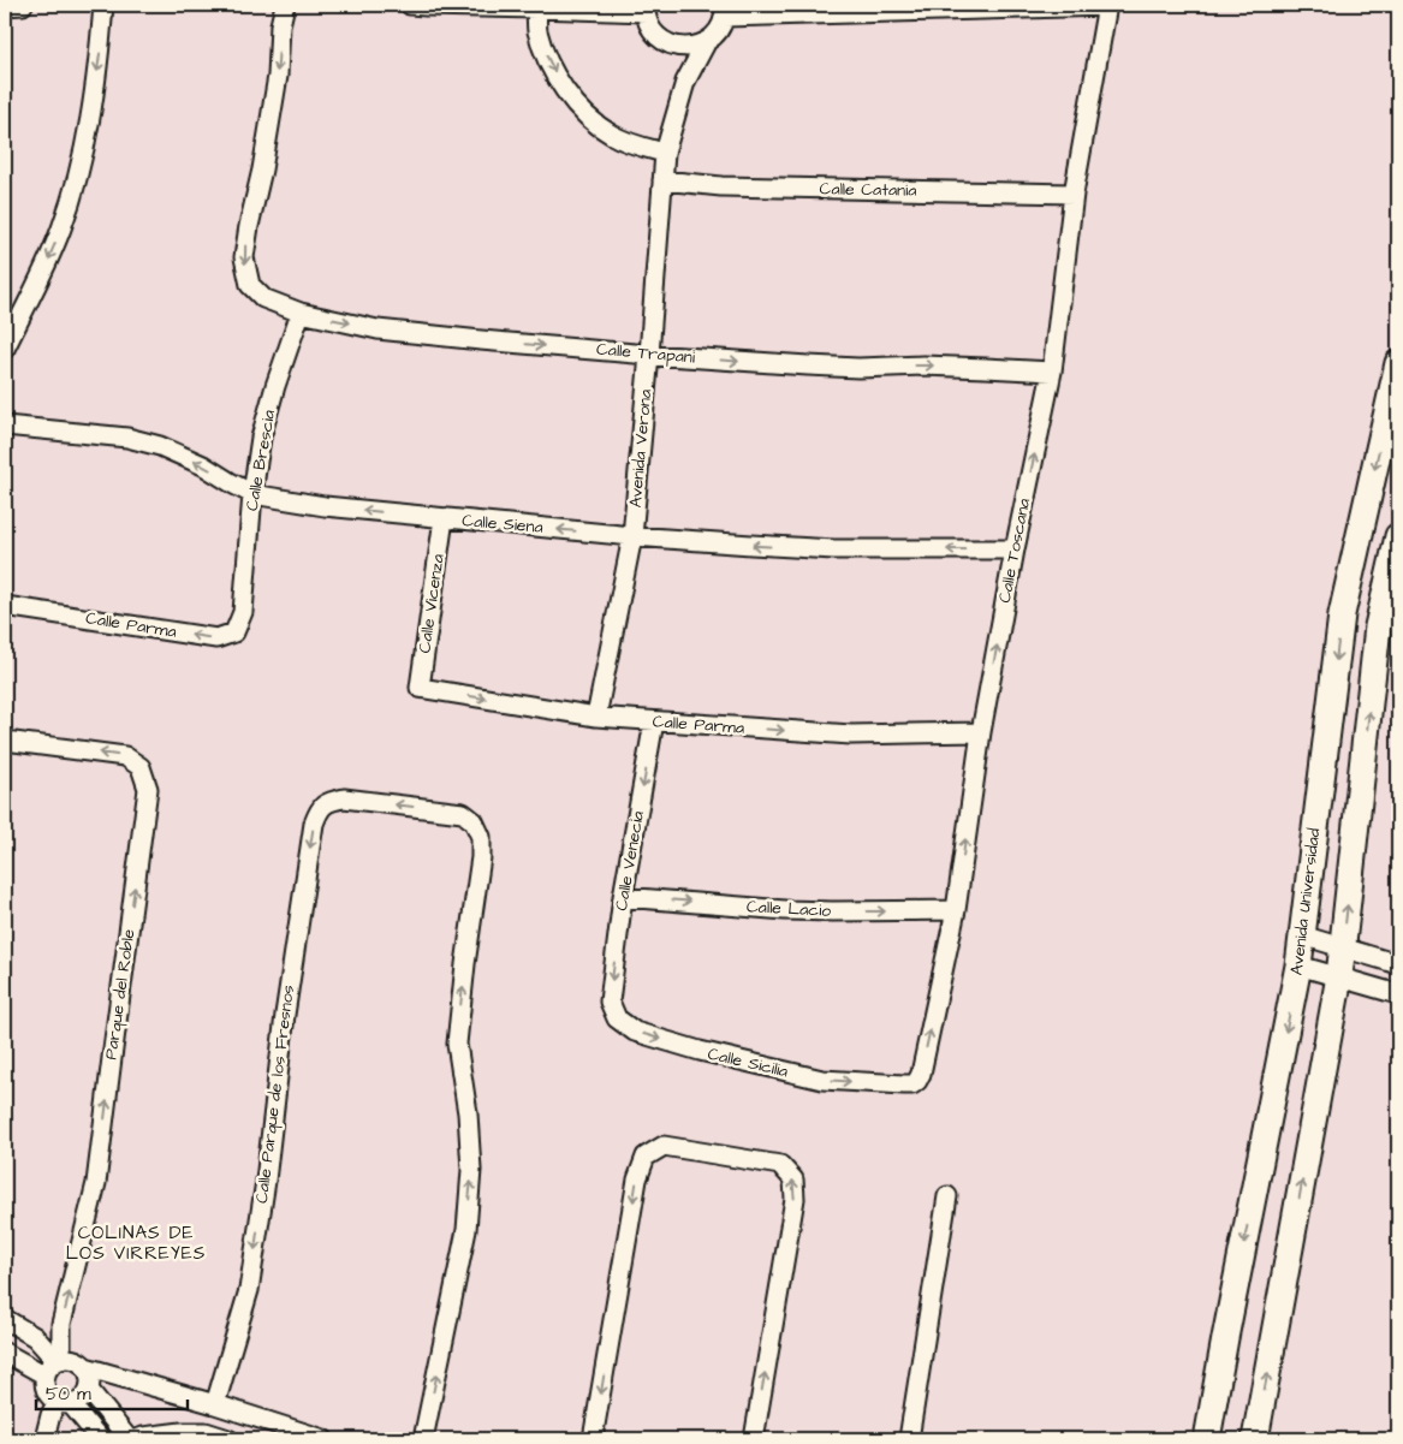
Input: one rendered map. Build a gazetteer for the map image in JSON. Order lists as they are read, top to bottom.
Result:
{
  "streets": {
    "main road": ["Avenida Universidad"],
    "street": [
      "Calle Catania",
      "Calle Trapani",
      "Avenida Verona",
      "Calle Brescia",
      "Calle Siena",
      "Calle Toscana",
      "Calle Vicenza",
      "Calle Parma",
      "Calle Venecia",
      "Calle Lacio",
      "Parque del Roble",
      "Calle Sicilia",
      "Calle Parque de los Fresnos"
    ]
  },
  "crossings": [
    ["Calle Catania", "Avenida Verona"],
    ["Calle Catania", "Calle Toscana"],
    ["Calle Trapani", "Avenida Verona"],
    ["Calle Trapani", "Calle Brescia"],
    ["Calle Trapani", "Calle Toscana"],
    ["Avenida Verona", "Calle Siena"],
    ["Avenida Verona", "Calle Parma"],
    ["Calle Brescia", "Calle Siena"],
    ["Calle Brescia", "Calle Parma"],
    ["Calle Siena", "Calle Toscana"],
    ["Calle Siena", "Calle Vicenza"],
    ["Calle Toscana", "Calle Parma"],
    ["Calle Toscana", "Calle Lacio"],
    ["Calle Toscana", "Calle Sicilia"],
    ["Calle Vicenza", "Calle Parma"],
    ["Calle Parma", "Calle Venecia"],
    ["Calle Venecia", "Calle Lacio"],
    ["Calle Venecia", "Calle Sicilia"]
  ],
  "one_way": [
    "Calle Siena",
    "Calle Toscana",
    "Calle Venecia",
    "Calle Lacio",
    "Parque del Roble",
    "Calle Sicilia"
  ],
  "districts": ["COLINAS DE LOS VIRREYES"],
  "scale_bar": "50 m"
}
